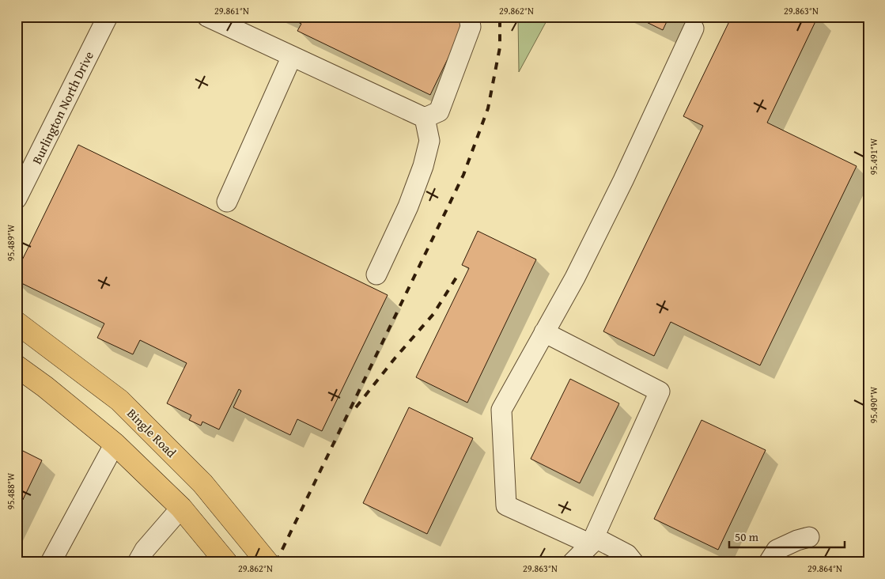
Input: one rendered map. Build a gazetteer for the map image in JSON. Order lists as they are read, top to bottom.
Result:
{
  "streets": {
    "main road": ["Bingle Road"],
    "street": ["Burlington North Drive"]
  },
  "scale_bar": "50 m",
  "coordinates": [
    "29.861°N",
    "29.862°N",
    "29.863°N",
    "95.491°W",
    "95.489°W",
    "95.490°W",
    "95.488°W",
    "29.864°N"
  ]
}
